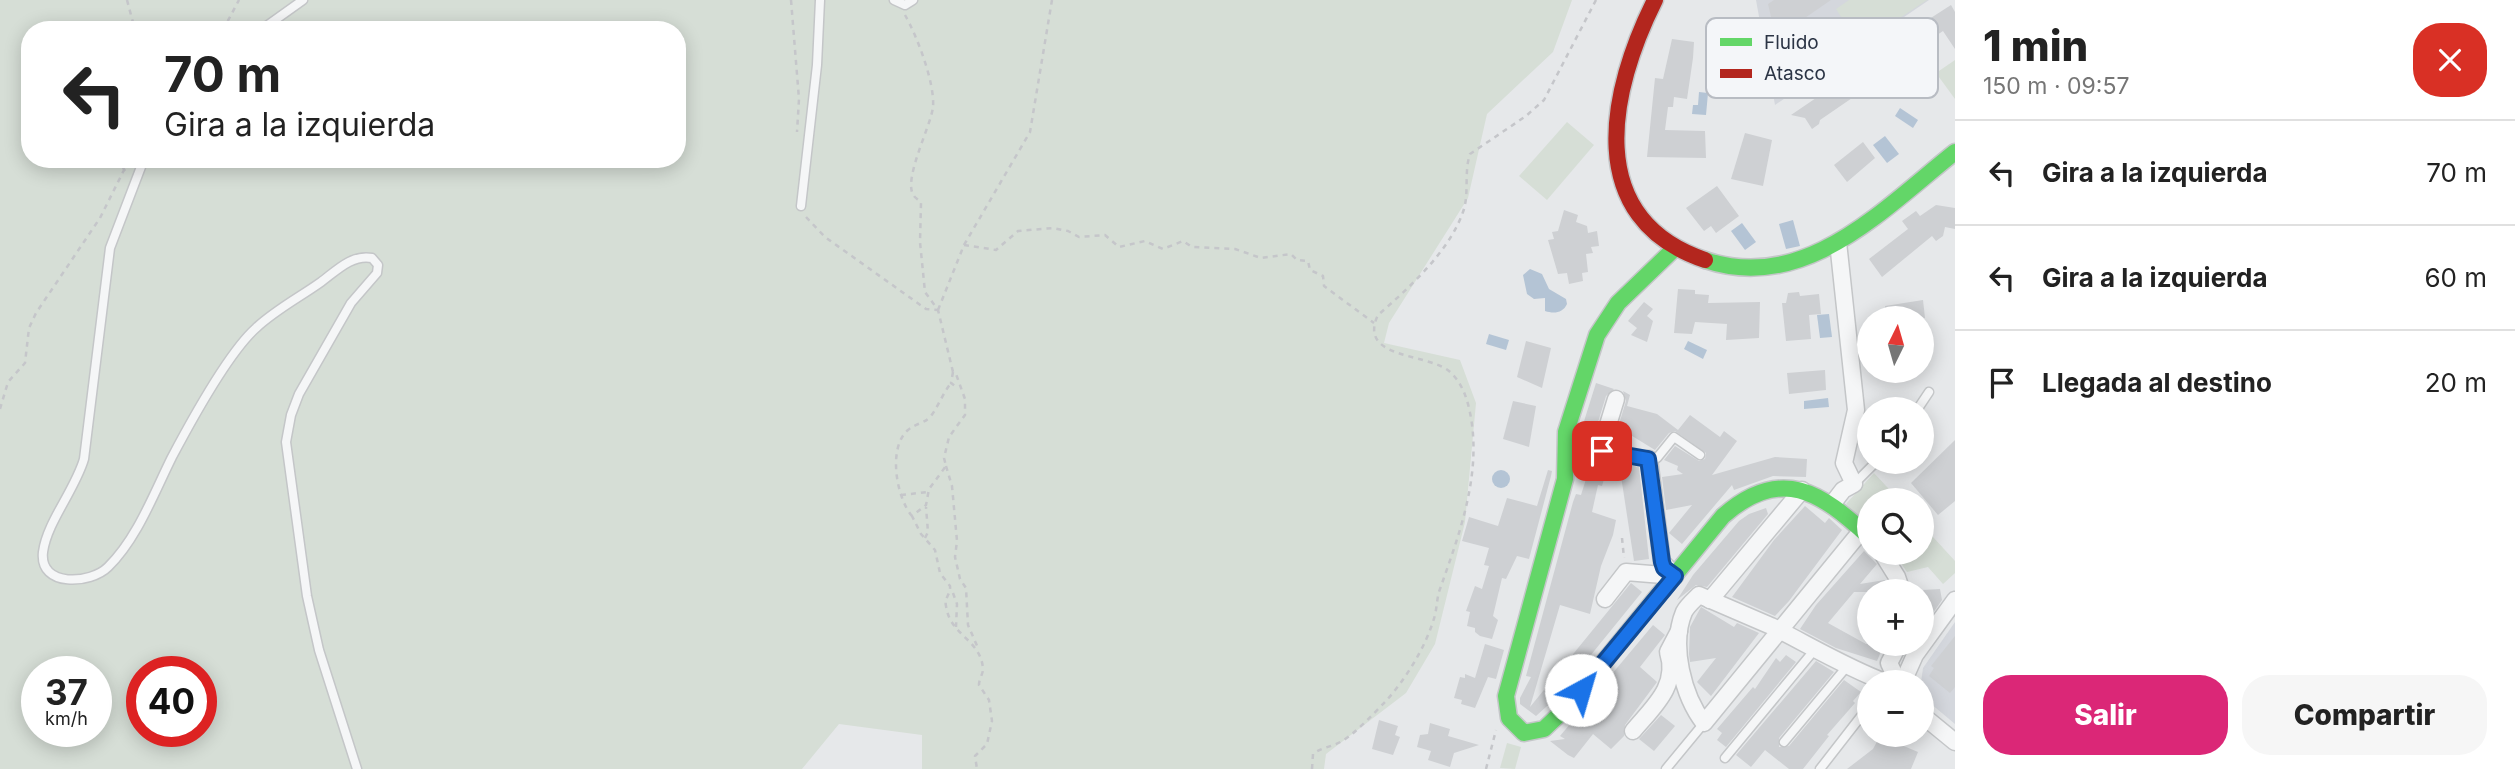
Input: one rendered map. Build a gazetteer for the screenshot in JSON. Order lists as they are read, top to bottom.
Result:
{
  "legend": ["Fluido", "Atasco"],
  "north": "top",
  "page": {
    "heading": ["1 min", "150 m · 09:57"],
    "turn": ["70 m", "Gira a la izquierda"],
    "list": [
      {
        "name": "Gira a la izquierda",
        "value": "70 m"
      },
      {
        "name": "Gira a la izquierda",
        "value": "60 m"
      },
      {
        "name": "Llegada al destino",
        "value": "20 m"
      }
    ],
    "map_buttons": ["+", "−"],
    "speed": "37 km/h",
    "limit": "40",
    "buttons": ["Salir", "Compartir"]
  }
}
